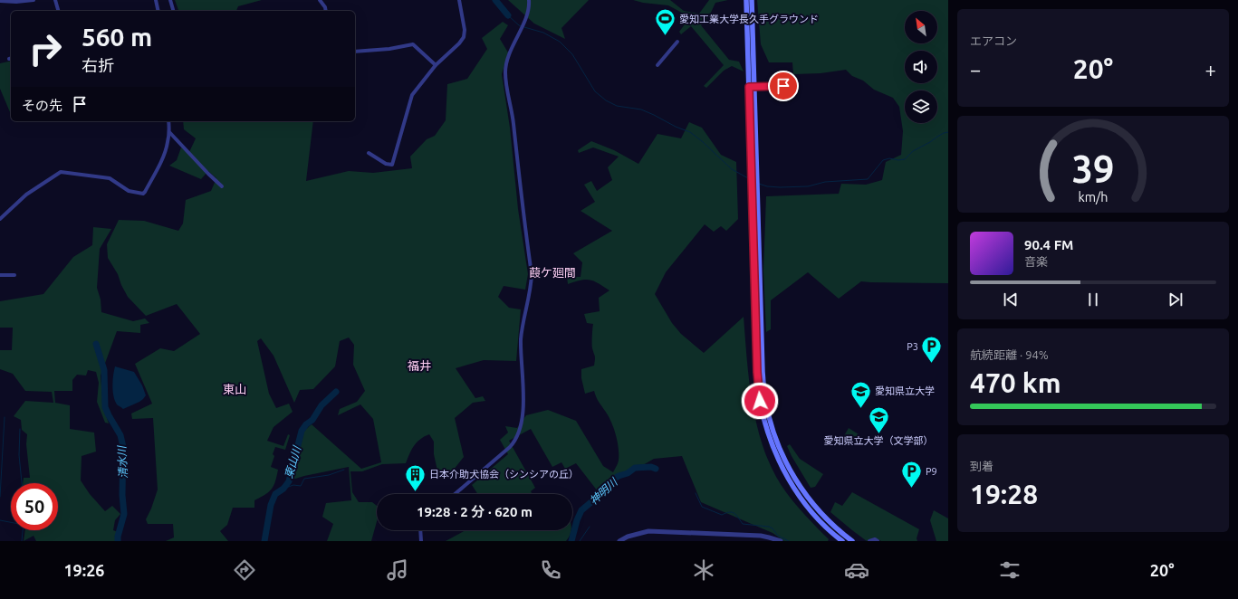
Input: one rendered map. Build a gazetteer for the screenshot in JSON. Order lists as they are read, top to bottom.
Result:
{
  "districts": ["葭ケ廻間", "福井", "東山"],
  "water": ["清水川", "東山川", "神明川"],
  "places": {
    "sports": ["愛知工業大学長久手グラウンド"],
    "parking": ["P3", "P9"],
    "school or university": ["愛知県立大学", "愛知県立大学（文学部）"],
    "building": ["日本介助犬協会（シンシアの丘）"]
  },
  "north": "top left",
  "page": {
    "tile": [
      "エアコン",
      ["航続距離 · 94%", "470 km"],
      ["到着", "19:28"]
    ],
    "turn": ["560 m", "右折"],
    "heat": ["−", "20°", "+"],
    "then": "その先",
    "song": ["90.4 FM", "音楽"],
    "limit": "50",
    "trip": "19:28 · 2 分 · 620 m",
    "tabs": ["19:26", "20°"],
    "gauge": ["39", "km/h"]
  }
}
